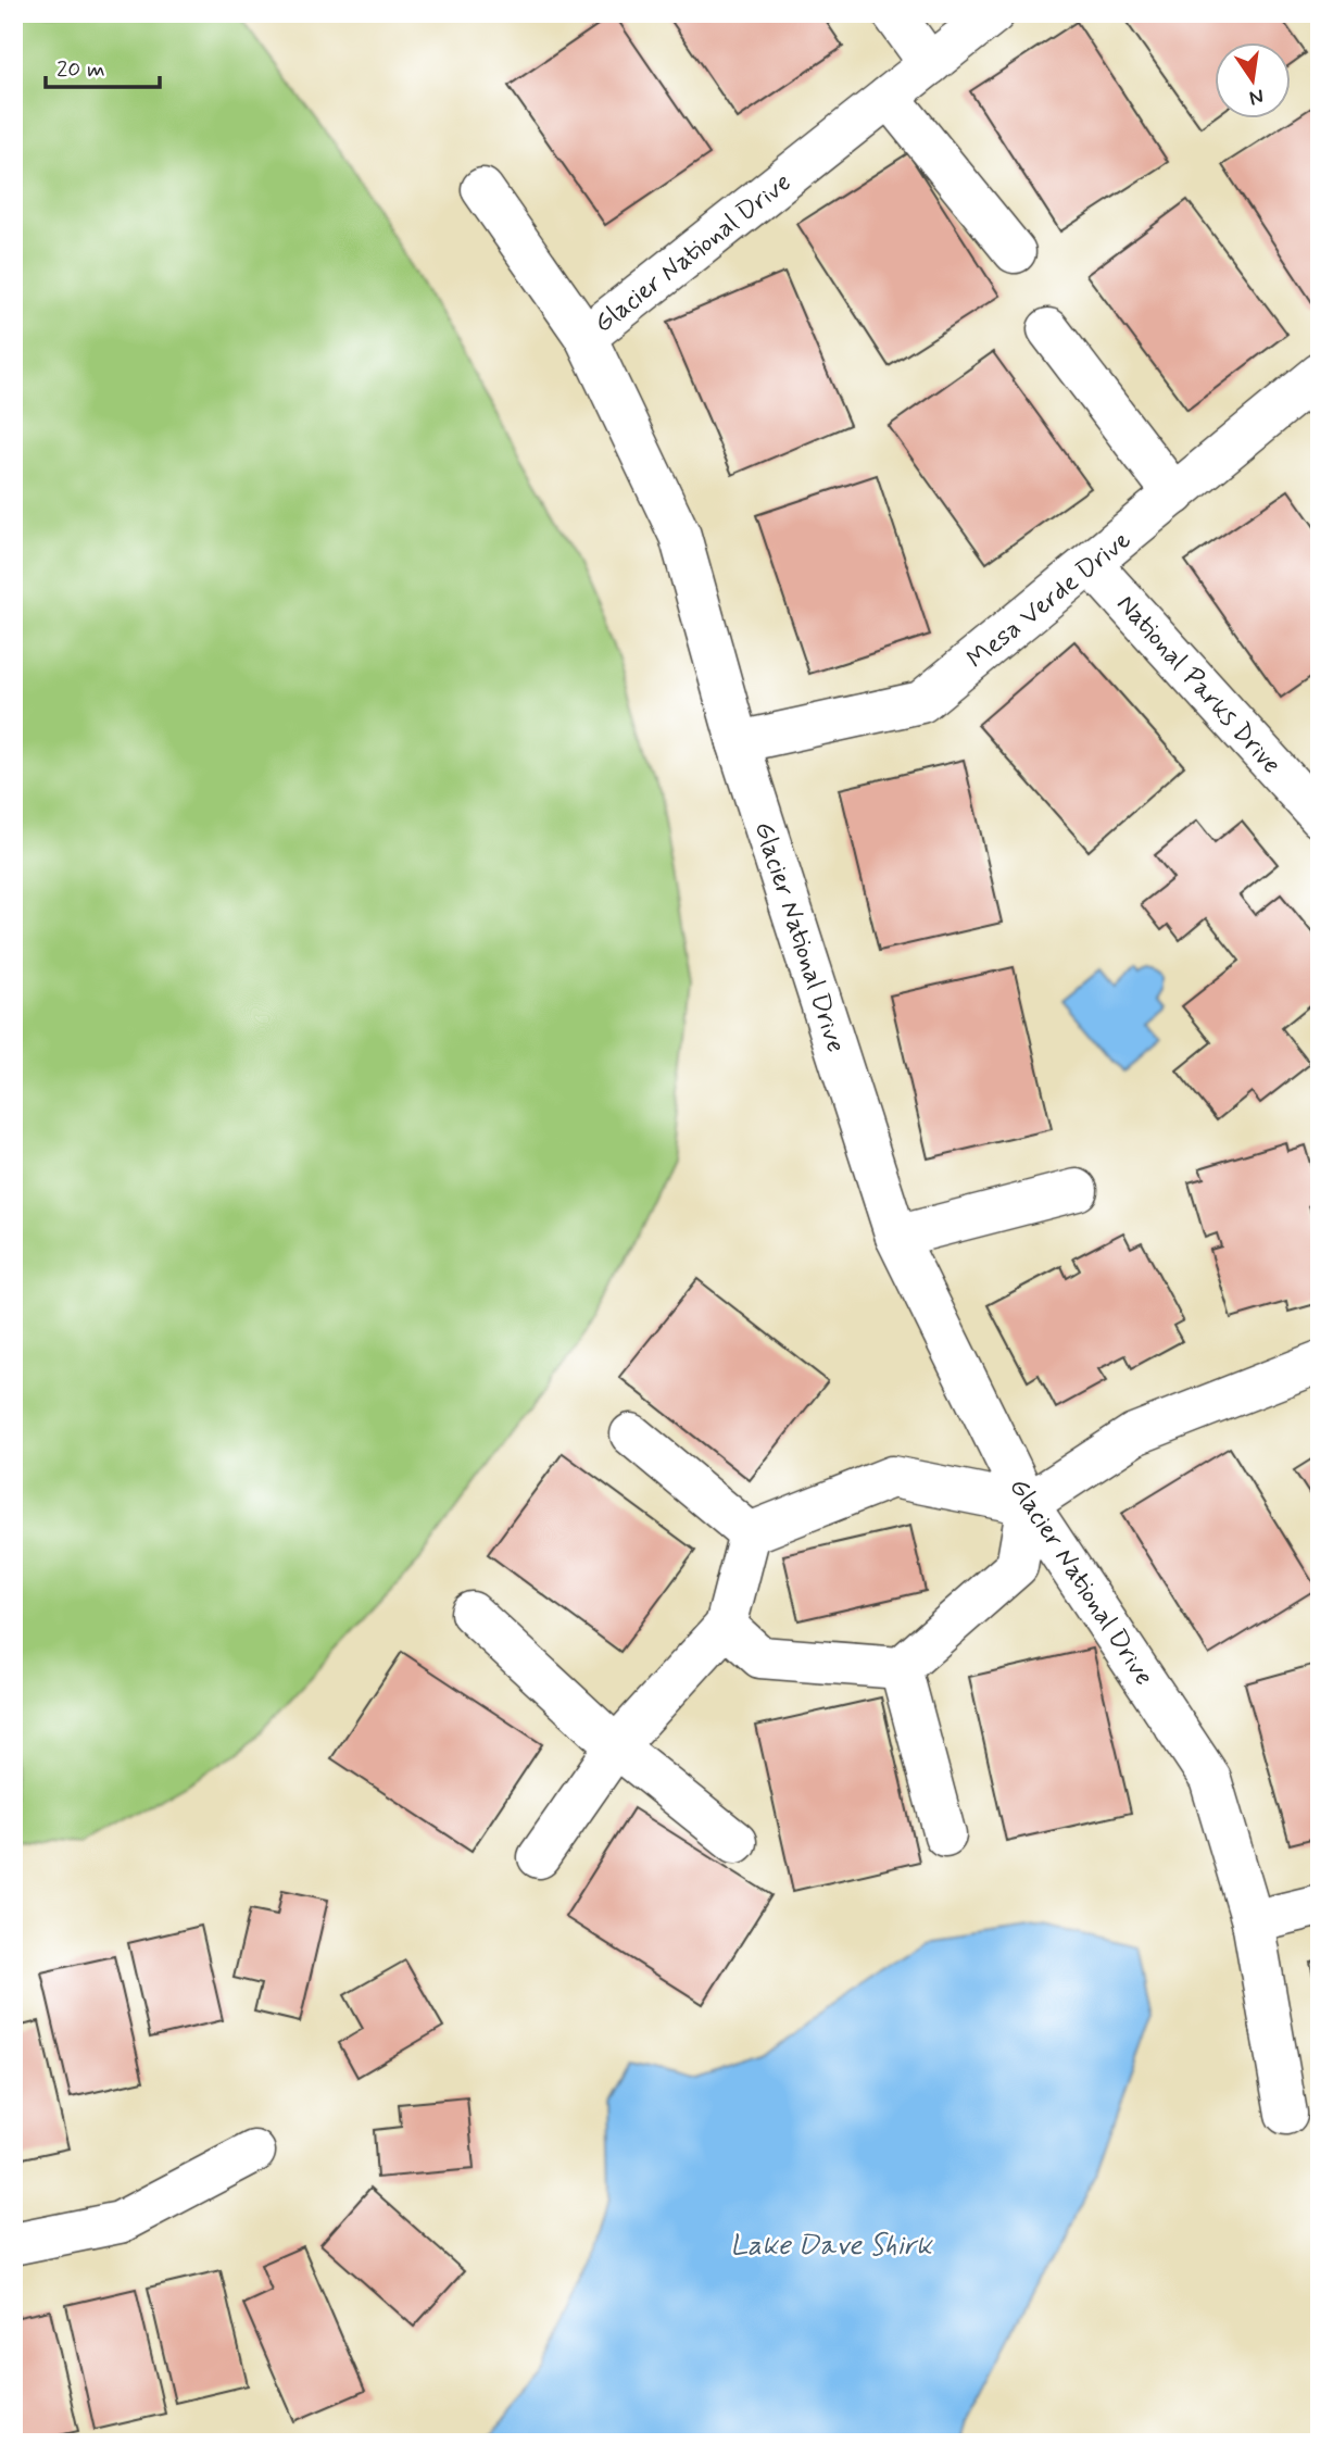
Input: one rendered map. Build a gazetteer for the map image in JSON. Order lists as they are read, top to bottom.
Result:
{
  "streets": {
    "street": ["Glacier National Drive", "Mesa Verde Drive", "National Parks Drive"]
  },
  "crossings": [
    ["Glacier National Drive", "Mesa Verde Drive"],
    ["Mesa Verde Drive", "National Parks Drive"]
  ],
  "water": ["Lake Dave Shirk"],
  "scale_bar": "20 m",
  "north": "bottom"
}
